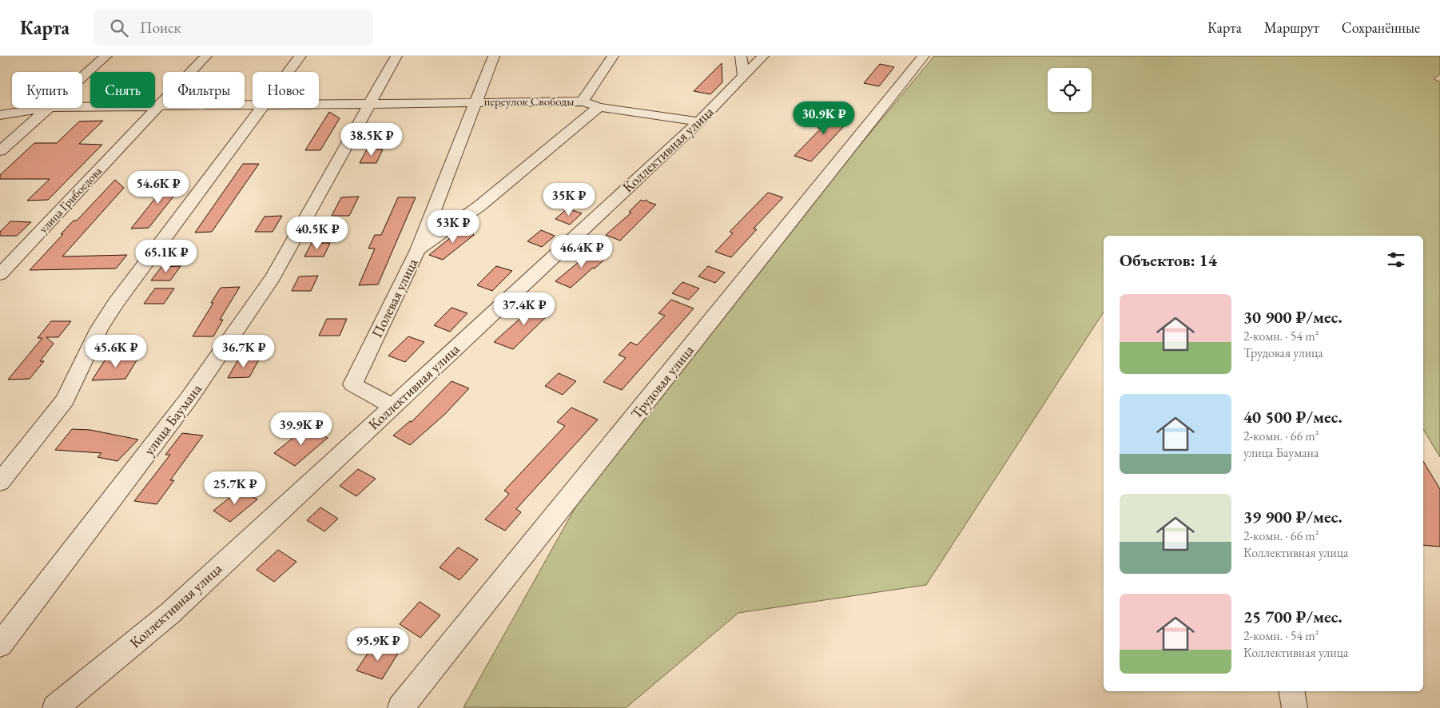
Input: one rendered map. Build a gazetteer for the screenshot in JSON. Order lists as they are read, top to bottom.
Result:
{
  "streets": {
    "street": [
      "переулок Свободы",
      "Коллективная улица",
      "улица Грибоедова",
      "Полевая улица",
      "Трудовая улица",
      "улица Баумана"
    ]
  },
  "crossings": [
    ["переулок Свободы", "Коллективная улица"],
    ["переулок Свободы", "улица Грибоедова"],
    ["переулок Свободы", "Полевая улица"],
    ["переулок Свободы", "улица Баумана"],
    ["Коллективная улица", "Полевая улица"]
  ],
  "page": {
    "header": "Карта",
    "search": "Поиск",
    "nav": ["Карта", "Маршрут", "Сохранённые"],
    "chip": [
      "Купить",
      "Снять",
      "Фильтры",
      "Новое"
    ],
    "price": [
      "30.9K ₽",
      "38.5K ₽",
      "54.6K ₽",
      "35K ₽",
      "53K ₽",
      "40.5K ₽",
      "46.4K ₽",
      "65.1K ₽",
      "37.4K ₽",
      "45.6K ₽",
      "36.7K ₽",
      "39.9K ₽",
      "25.7K ₽",
      "95.9K ₽"
    ],
    "heading": "Объектов: 14",
    "list": [
      {
        "name": "30 900 ₽/мес.",
        "note": "2-комн. · 54 m² · Трудовая улица"
      },
      {
        "name": "40 500 ₽/мес.",
        "note": "2-комн. · 66 m² · улица Баумана"
      },
      {
        "name": "39 900 ₽/мес.",
        "note": "2-комн. · 66 m² · Коллективная улица"
      },
      {
        "name": "25 700 ₽/мес.",
        "note": "2-комн. · 54 m² · Коллективная улица"
      }
    ]
  }
}
